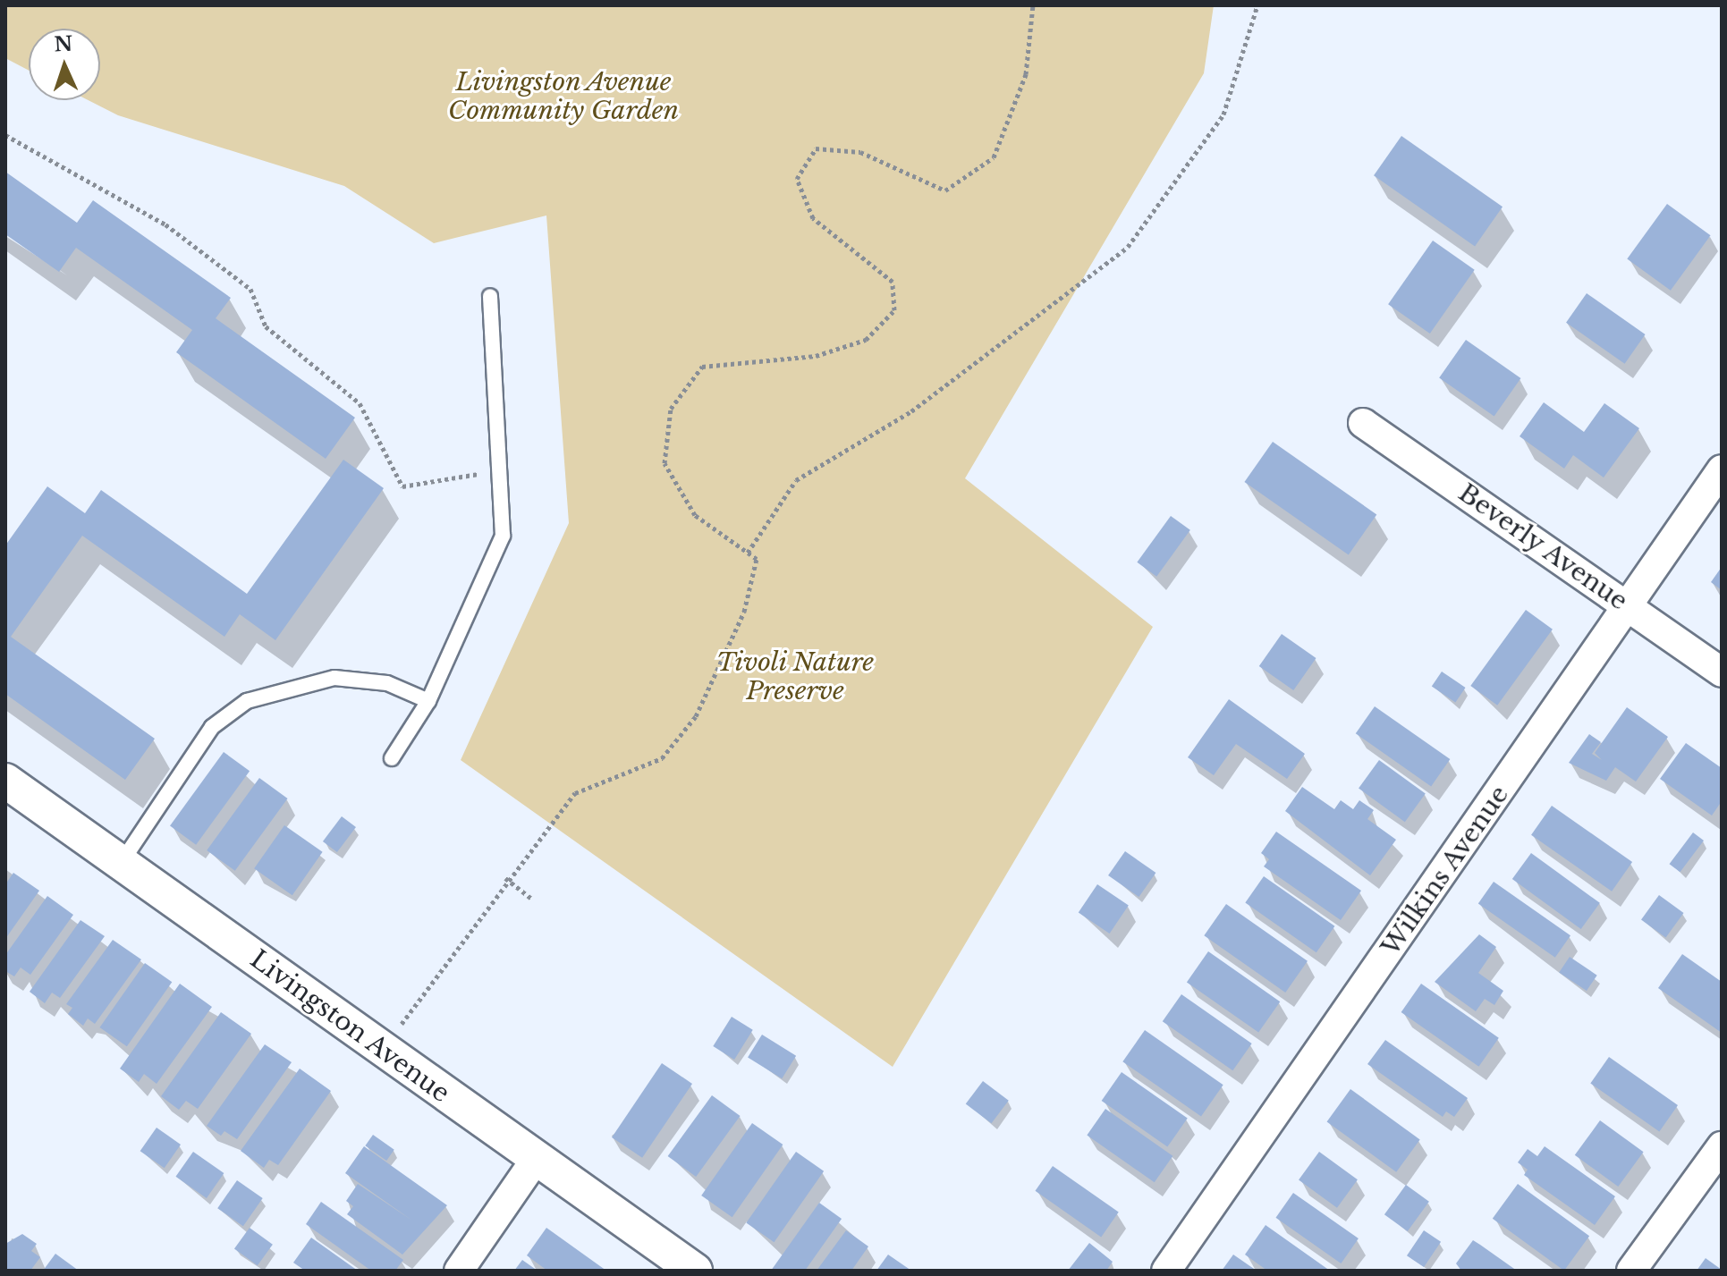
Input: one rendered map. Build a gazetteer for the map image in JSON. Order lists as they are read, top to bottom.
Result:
{
  "streets": {
    "street": ["Beverly Avenue", "Wilkins Avenue", "Livingston Avenue"]
  },
  "crossings": [
    ["Beverly Avenue", "Wilkins Avenue"]
  ],
  "parks": ["Livingston Avenue Community Garden", "Tivoli Nature Preserve"],
  "north": "top"
}
